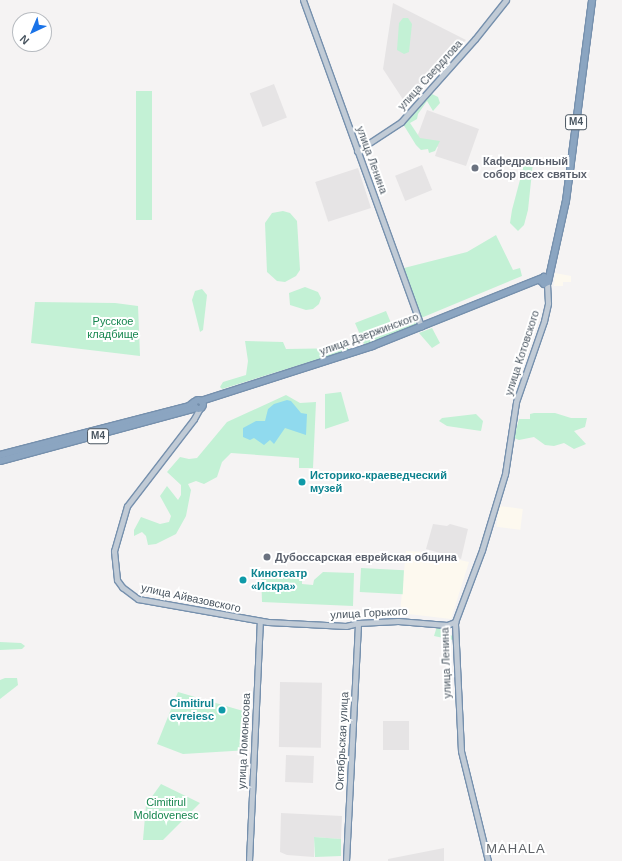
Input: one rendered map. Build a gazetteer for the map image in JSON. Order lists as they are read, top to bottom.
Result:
{
  "streets": {
    "highway": ["M4", "улица Дзержинского"],
    "street": [
      "улица Свердлова",
      "улица Ленина",
      "улица Котовского",
      "улица Айвазовского",
      "улица Горького",
      "улица Ломоносова",
      "Октябрьская улица"
    ]
  },
  "crossings": [
    ["улица Свердлова", "улица Ленина"],
    ["M4", "улица Дзержинского"],
    ["M4", "улица Котовского"],
    ["улица Ленина", "улица Дзержинского"],
    ["улица Ленина", "улица Котовского"],
    ["улица Ленина", "улица Горького"],
    ["улица Дзержинского", "улица Котовского"],
    ["улица Дзержинского", "улица Айвазовского"],
    ["улица Айвазовского", "улица Горького"],
    ["улица Айвазовского", "улица Ломоносова"],
    ["улица Горького", "улица Ломоносова"],
    ["улица Горького", "Октябрьская улица"]
  ],
  "districts": ["MAHALA"],
  "parks": ["Русское кладбище", "Cimitirul Moldovenesc"],
  "places": [
    "Кафедральный собор всех святых",
    "Историко-краеведческий музей",
    "Дубоссарская еврейская община",
    "Кинотеатр «Искра»",
    "Cimitirul evreiesc"
  ],
  "north": "bottom left"
}
